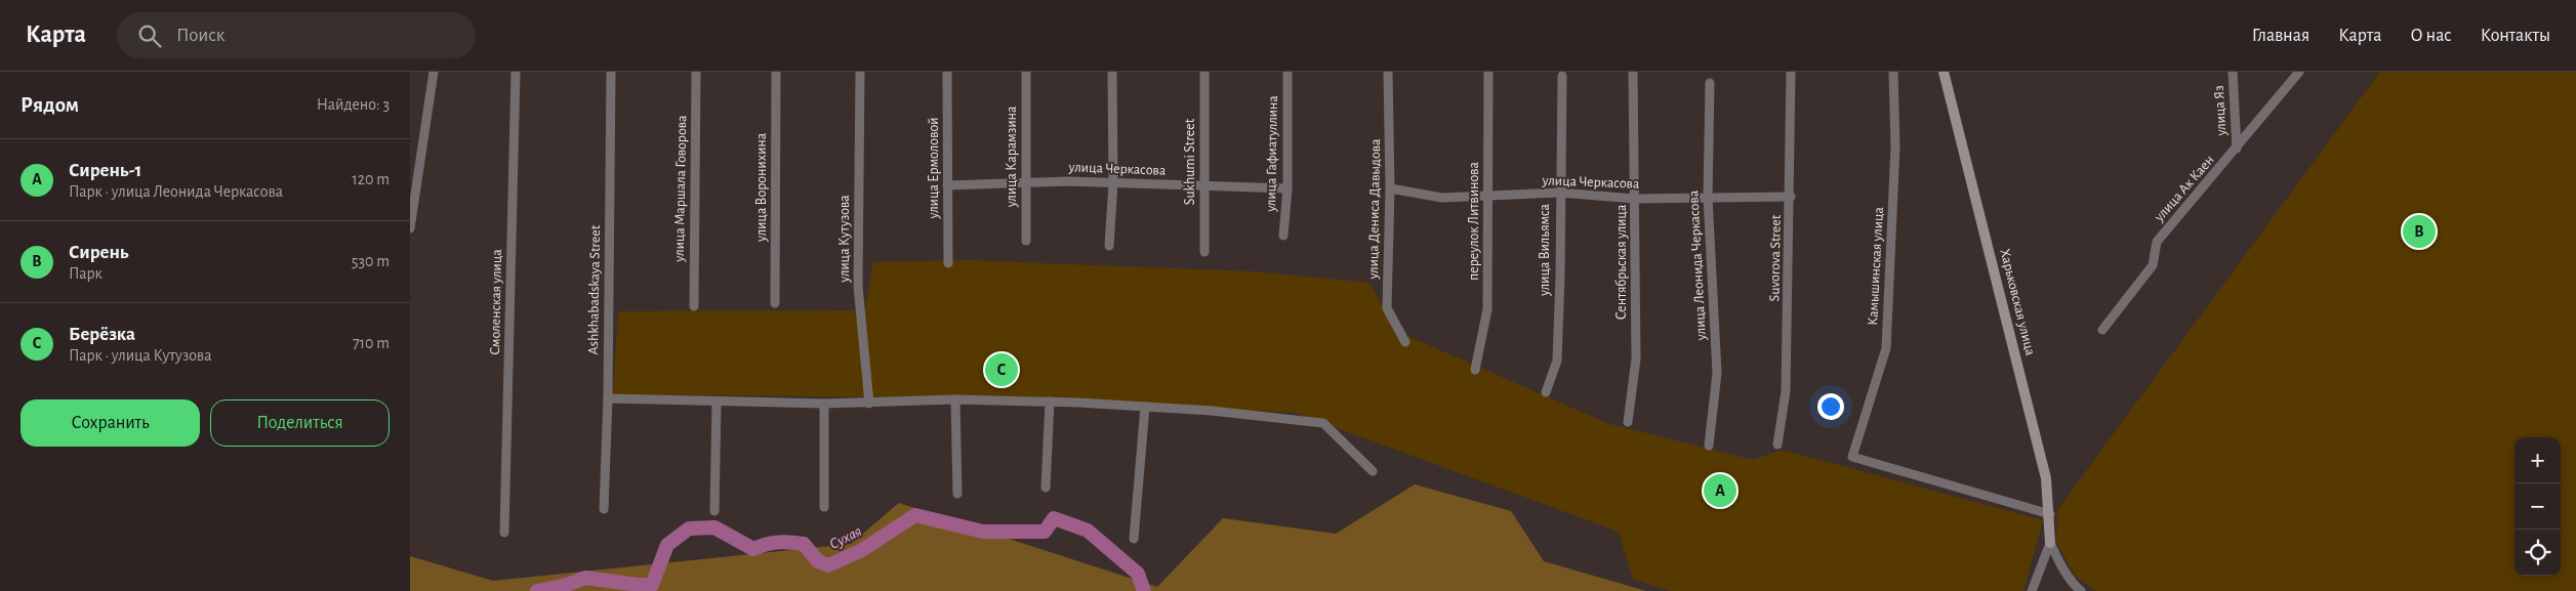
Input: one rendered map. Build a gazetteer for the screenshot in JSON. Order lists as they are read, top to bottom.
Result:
{
  "streets": {
    "street": [
      "улица Яз",
      "улица Гафиатуллина",
      "улица Карамзина",
      "Sukhumi Street",
      "улица Ермоловой",
      "улица Черкасова",
      "улица Воронихина",
      "улица Маршала Говорова",
      "улица Ак Каен",
      "улица Дениса Давыдова",
      "переулок Литвинова",
      "улица Кутузова",
      "улица Вильямса",
      "Suvorova Street",
      "Сентябрьская улица",
      "улица Леонида Черкасова",
      "Камышинская улица",
      "Ashkhabadskaya Street",
      "Смоленская улица",
      "Харьковская улица"
    ]
  },
  "crossings": [
    ["улица Яз", "улица Ак Каен"],
    ["улица Гафиатуллина", "улица Черкасова"],
    ["улица Карамзина", "улица Черкасова"],
    ["Sukhumi Street", "улица Черкасова"],
    ["улица Ермоловой", "улица Черкасова"],
    ["улица Черкасова", "улица Дениса Давыдова"],
    ["улица Черкасова", "переулок Литвинова"],
    ["улица Черкасова", "улица Вильямса"],
    ["улица Черкасова", "Suvorova Street"],
    ["улица Черкасова", "Сентябрьская улица"],
    ["улица Черкасова", "улица Леонида Черкасова"],
    ["Камышинская улица", "Харьковская улица"]
  ],
  "water": ["Сухая"],
  "page": {
    "header": "Карта",
    "search": "Поиск",
    "nav": [
      "Главная",
      "Карта",
      "О нас",
      "Контакты"
    ],
    "heading": ["Рядом", "Найдено: 3"],
    "list": [
      {
        "mark": "A",
        "name": "Сирень-1",
        "note": "Парк · улица Леонида Черкасова",
        "value": "120 m"
      },
      {
        "mark": "B",
        "name": "Сирень",
        "note": "Парк",
        "value": "530 m"
      },
      {
        "mark": "C",
        "name": "Берёзка",
        "note": "Парк · улица Кутузова",
        "value": "710 m"
      }
    ],
    "pins": ["B", "C", "A"],
    "buttons": ["Сохранить", "Поделиться"],
    "map_buttons": ["+", "−"]
  }
}
